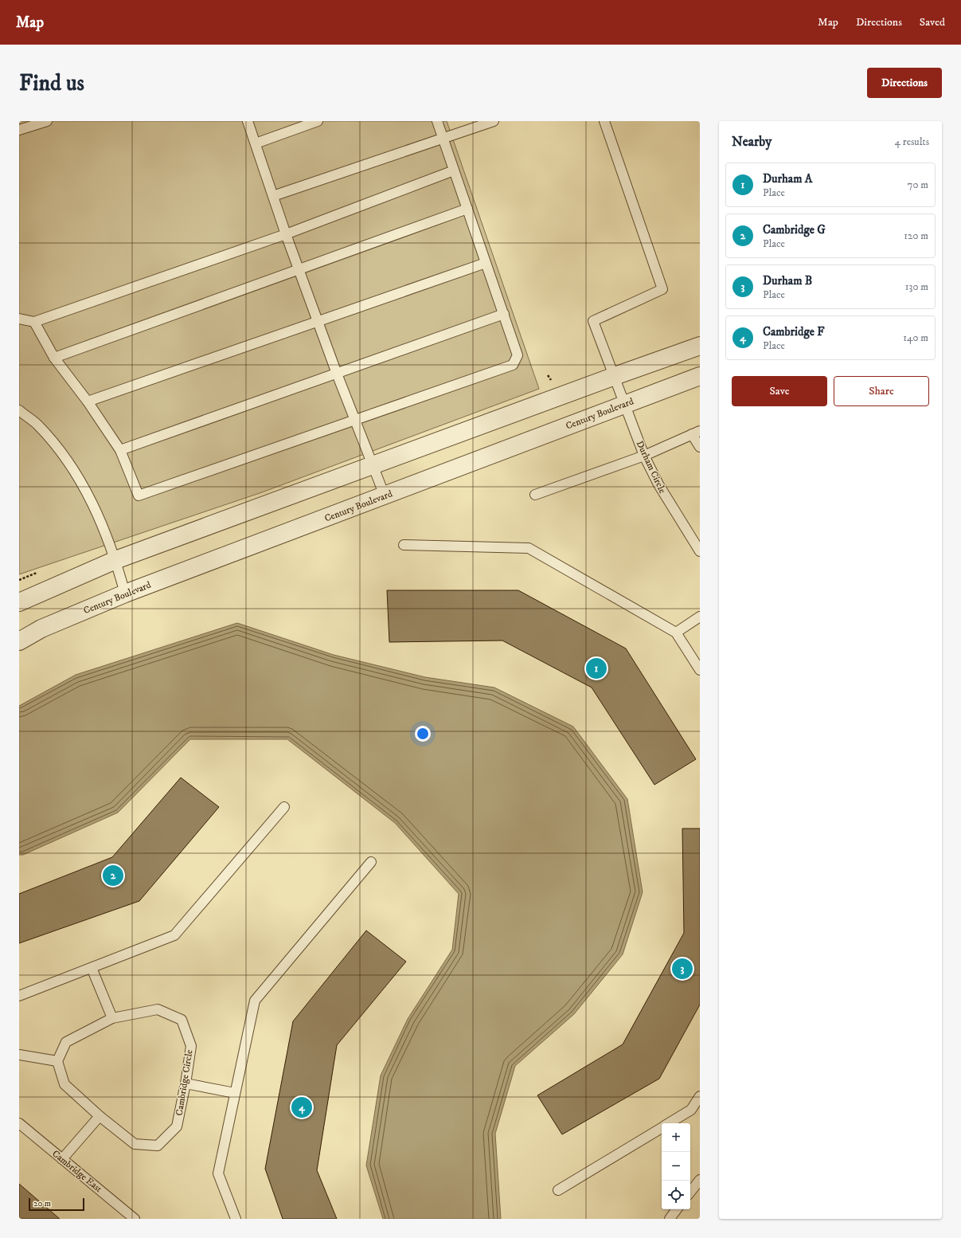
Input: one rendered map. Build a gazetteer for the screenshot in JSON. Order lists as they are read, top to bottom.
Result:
{
  "streets": {
    "street": ["Century Boulevard"],
    "lane": ["Durham Circle", "Cambridge Circle", "Cambridge East"]
  },
  "crossings": [
    ["Century Boulevard", "Durham Circle"]
  ],
  "scale_bar": "20 m",
  "page": {
    "header": "Map",
    "nav": ["Map", "Directions", "Saved"],
    "buttons": [
      "Directions",
      ["Save", "Share"]
    ],
    "title": "Find us",
    "heading": ["Nearby", "4 results"],
    "list": [
      {
        "mark": "1",
        "name": "Durham A",
        "note": "Place",
        "value": "70 m"
      },
      {
        "mark": "2",
        "name": "Cambridge G",
        "note": "Place",
        "value": "120 m"
      },
      {
        "mark": "3",
        "name": "Durham B",
        "note": "Place",
        "value": "130 m"
      },
      {
        "mark": "4",
        "name": "Cambridge F",
        "note": "Place",
        "value": "140 m"
      }
    ],
    "pins": [
      "1",
      "2",
      "3",
      "4"
    ],
    "map_buttons": ["+", "−"],
    "scale": "20 m"
  }
}
